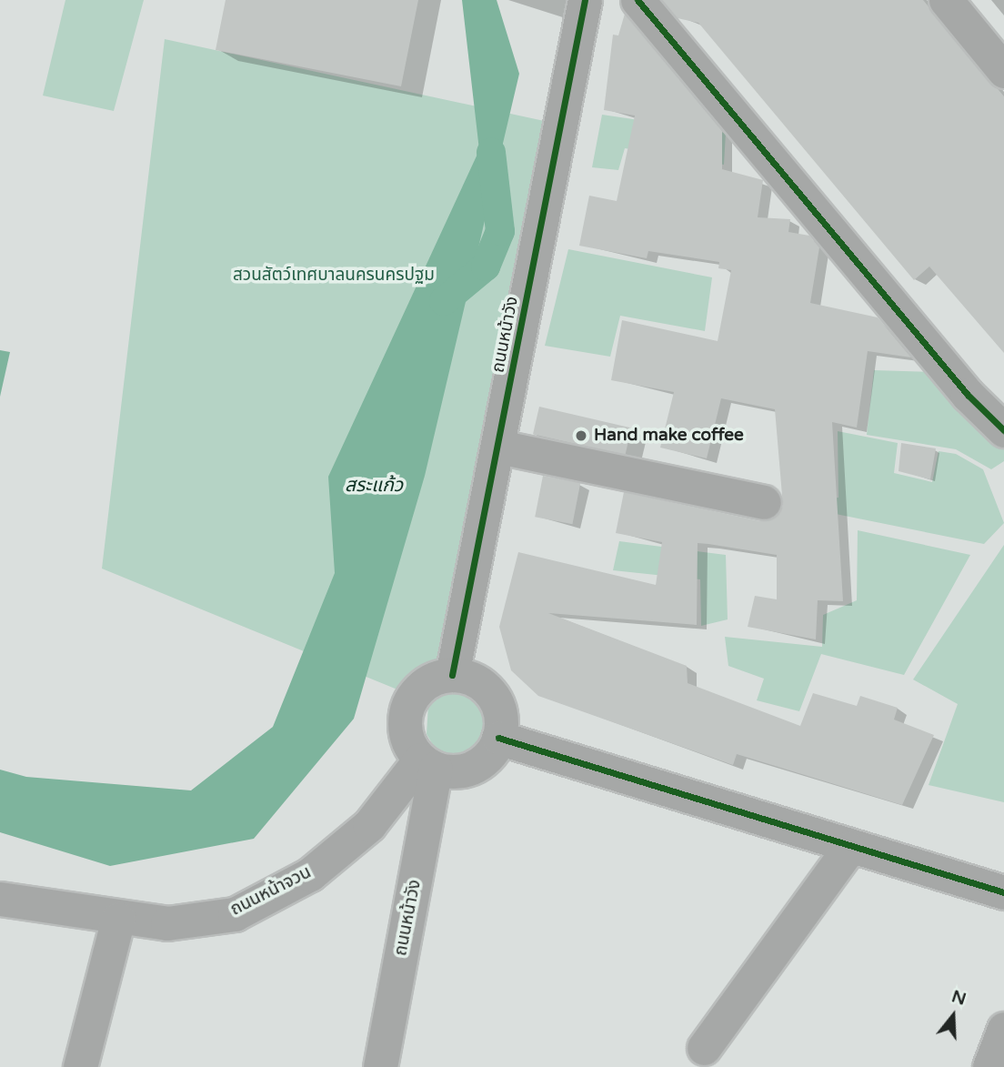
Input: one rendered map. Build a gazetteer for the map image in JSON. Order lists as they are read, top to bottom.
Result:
{
  "streets": {
    "street": ["ถนนหน้าวัง", "ถนนหน้าจวน"]
  },
  "crossings": [
    ["ถนนหน้าวัง", "ถนนหน้าจวน"]
  ],
  "water": ["สระแก้ว"],
  "parks": ["สวนสัตว์เทศบาลนครนครปฐม"],
  "places": ["Hand make coffee"],
  "north": "top"
}
